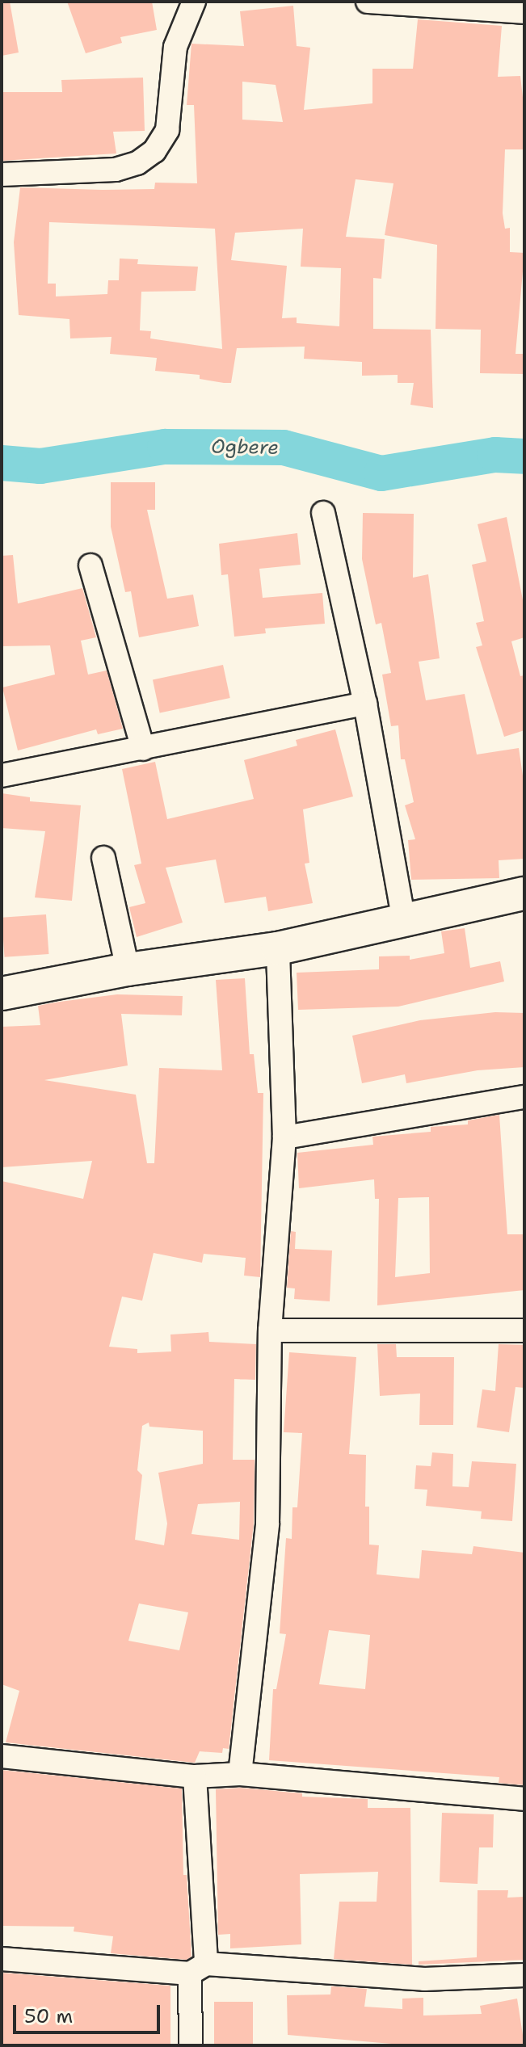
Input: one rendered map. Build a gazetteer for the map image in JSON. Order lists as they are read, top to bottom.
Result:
{
  "water": ["Ogbere"],
  "scale_bar": "50 m"
}
